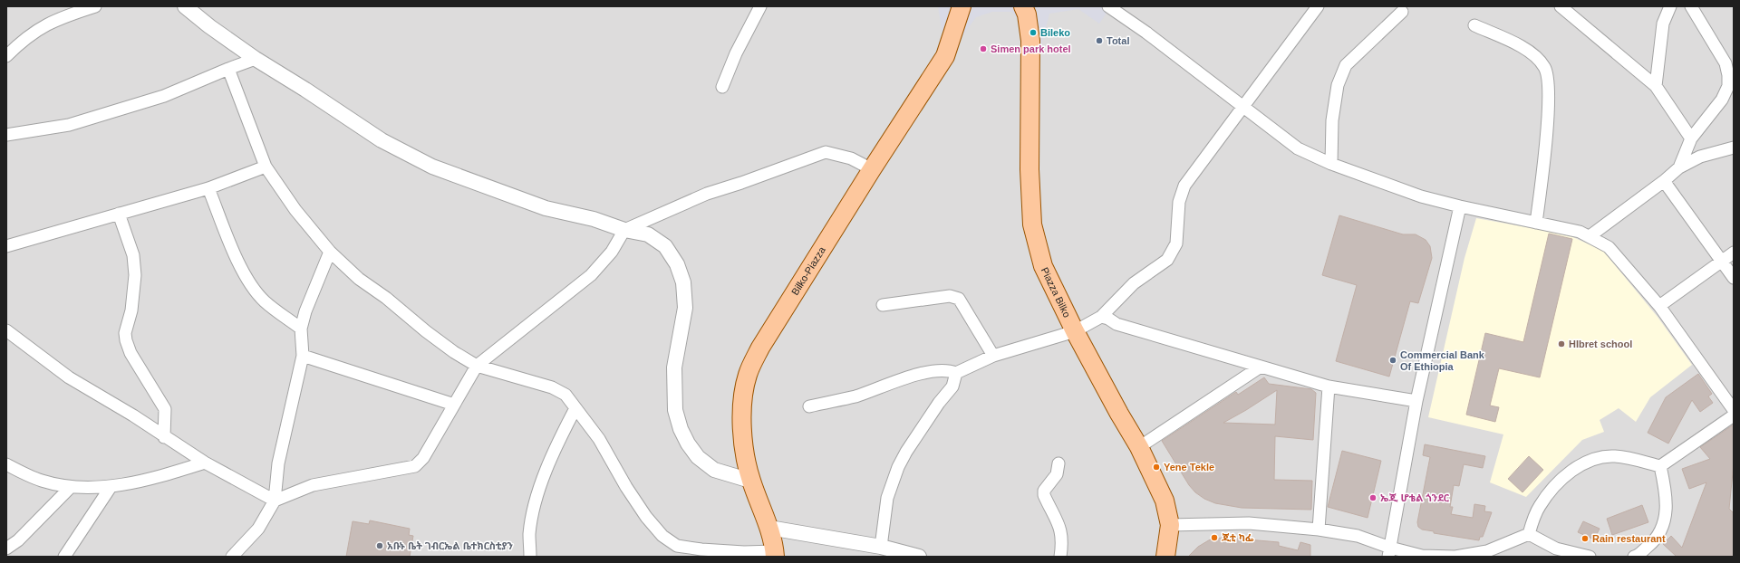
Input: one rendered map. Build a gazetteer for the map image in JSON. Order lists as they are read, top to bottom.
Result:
{
  "streets": {
    "main road": ["Bilko-Piazza", "Piazza Bilko"]
  },
  "places": [
    "Bileko",
    "Total",
    "Simen park hotel",
    "HIbret school",
    "Commercial Bank Of Ethiopia",
    "Yene Tekle",
    "ኤጂ ሆቴል ጎንደር",
    "ጂቲ ካፌ",
    "Rain restaurant",
    "አቡኑ ቤት ገብርኤል ቤተክርስቲያን"
  ]
}
